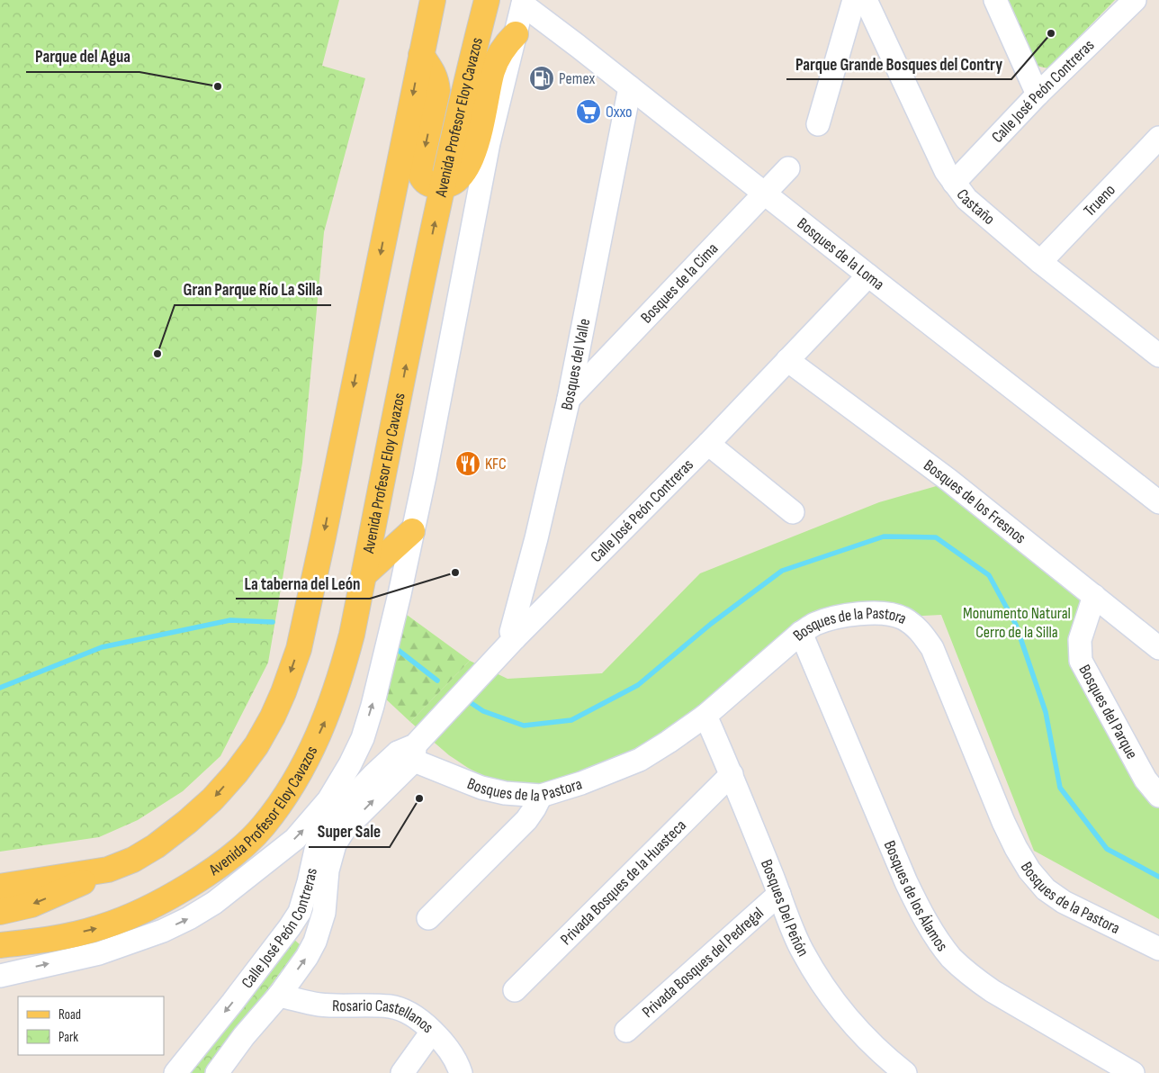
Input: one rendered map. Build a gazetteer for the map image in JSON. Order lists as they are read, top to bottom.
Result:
{
  "streets": {
    "main road": ["Avenida Profesor Eloy Cavazos"],
    "street": [
      "Calle José Peón Contreras",
      "Trueno",
      "Castaño",
      "Bosques de la Loma",
      "Bosques de la Cima",
      "Bosques del Valle",
      "Bosques de los Fresnos",
      "Bosques de la Pastora",
      "Bosques del Parque",
      "Privada Bosques de la Huasteca",
      "Bosques de los Álamos",
      "Bosques Del Peñón",
      "Privada Bosques del Pedregal",
      "Rosario Castellanos"
    ]
  },
  "crossings": [
    ["Calle José Peón Contreras", "Castaño"],
    ["Calle José Peón Contreras", "Bosques de la Loma"],
    ["Calle José Peón Contreras", "Bosques del Valle"],
    ["Calle José Peón Contreras", "Bosques de los Fresnos"],
    ["Calle José Peón Contreras", "Bosques de la Pastora"],
    ["Calle José Peón Contreras", "Rosario Castellanos"],
    ["Trueno", "Castaño"],
    ["Bosques de la Loma", "Bosques de la Cima"],
    ["Bosques de la Loma", "Bosques del Valle"],
    ["Bosques de la Cima", "Bosques del Valle"],
    ["Bosques de los Fresnos", "Bosques del Parque"],
    ["Bosques de la Pastora", "Bosques de los Álamos"],
    ["Bosques de la Pastora", "Bosques Del Peñón"],
    ["Privada Bosques de la Huasteca", "Bosques Del Peñón"],
    ["Bosques Del Peñón", "Privada Bosques del Pedregal"]
  ],
  "parks": ["Monumento Natural Cerro de la Silla"],
  "places": {
    "other": [
      "Parque Grande Bosques del Contry",
      "Parque del Agua",
      "Gran Parque Río La Silla",
      "La taberna del León",
      "Super Sale"
    ],
    "fuel station": ["Pemex"],
    "supermarket": ["Oxxo"],
    "restaurant": ["KFC"]
  },
  "legend": ["Road", "Park"]
}
